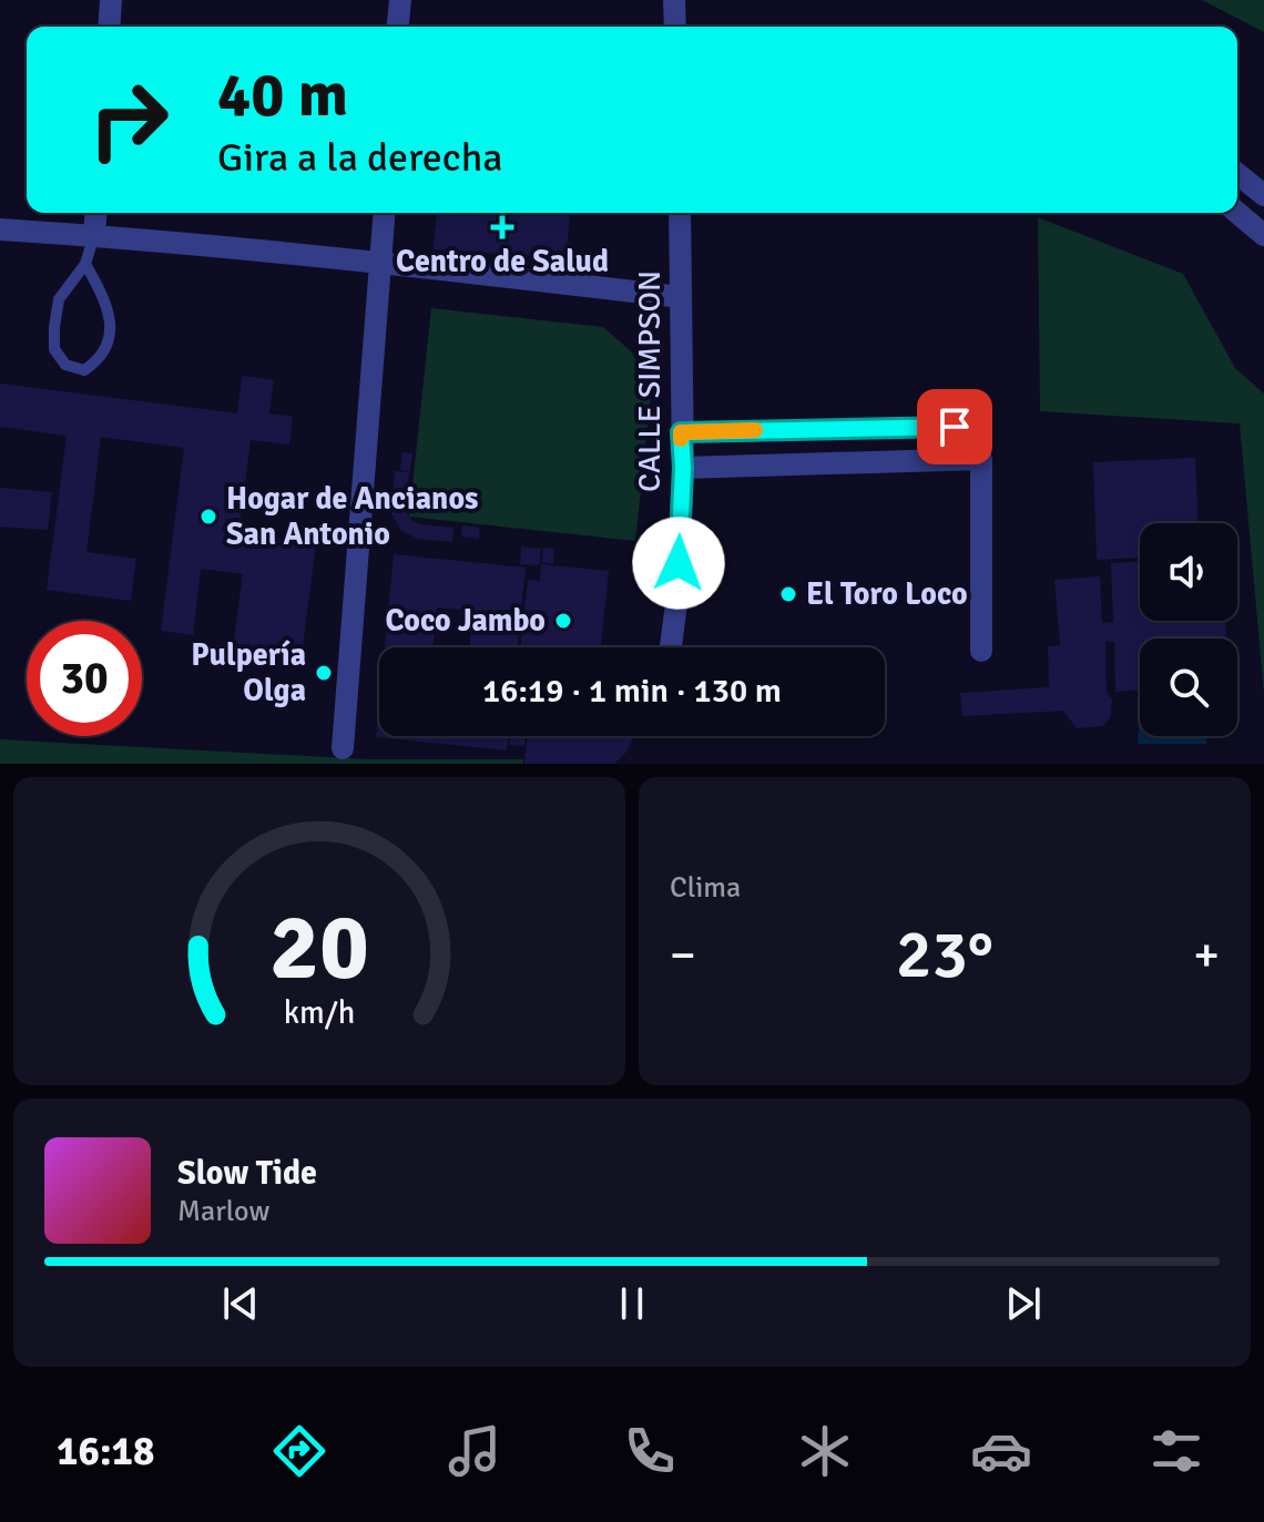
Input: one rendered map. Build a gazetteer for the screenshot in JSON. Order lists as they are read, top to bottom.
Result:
{
  "streets": {
    "street": ["CALLE SIMPSON"]
  },
  "places": {
    "health": ["Centro de Salud"],
    "other": [
      "Hogar de Ancianos San Antonio",
      "El Toro Loco",
      "Coco Jambo",
      "Pulpería Olga"
    ]
  },
  "page": {
    "turn": ["40 m", "Gira a la derecha"],
    "limit": "30",
    "trip": "16:19 · 1 min · 130 m",
    "tile": "Clima",
    "heat": ["−", "23°", "+"],
    "song": ["Slow Tide", "Marlow"],
    "tabs": "16:18",
    "gauge": ["20", "km/h"]
  }
}
